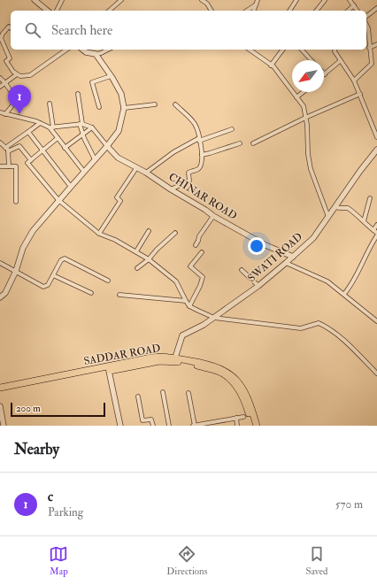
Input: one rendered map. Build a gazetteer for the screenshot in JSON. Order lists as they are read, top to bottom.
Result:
{
  "streets": {
    "main road": ["SADDAR ROAD"],
    "street": ["CHINAR ROAD", "SWATI ROAD"]
  },
  "crossings": [
    ["CHINAR ROAD", "SWATI ROAD"],
    ["SWATI ROAD", "SADDAR ROAD"]
  ],
  "scale_bar": "200 m",
  "north": "bottom left",
  "page": {
    "search": "Search here",
    "pins": "1",
    "scale": "200 m",
    "heading": "Nearby",
    "list": [
      {
        "mark": "1",
        "name": "c",
        "note": "Parking",
        "value": "570 m"
      }
    ],
    "nav": ["Map", "Directions", "Saved"]
  }
}
